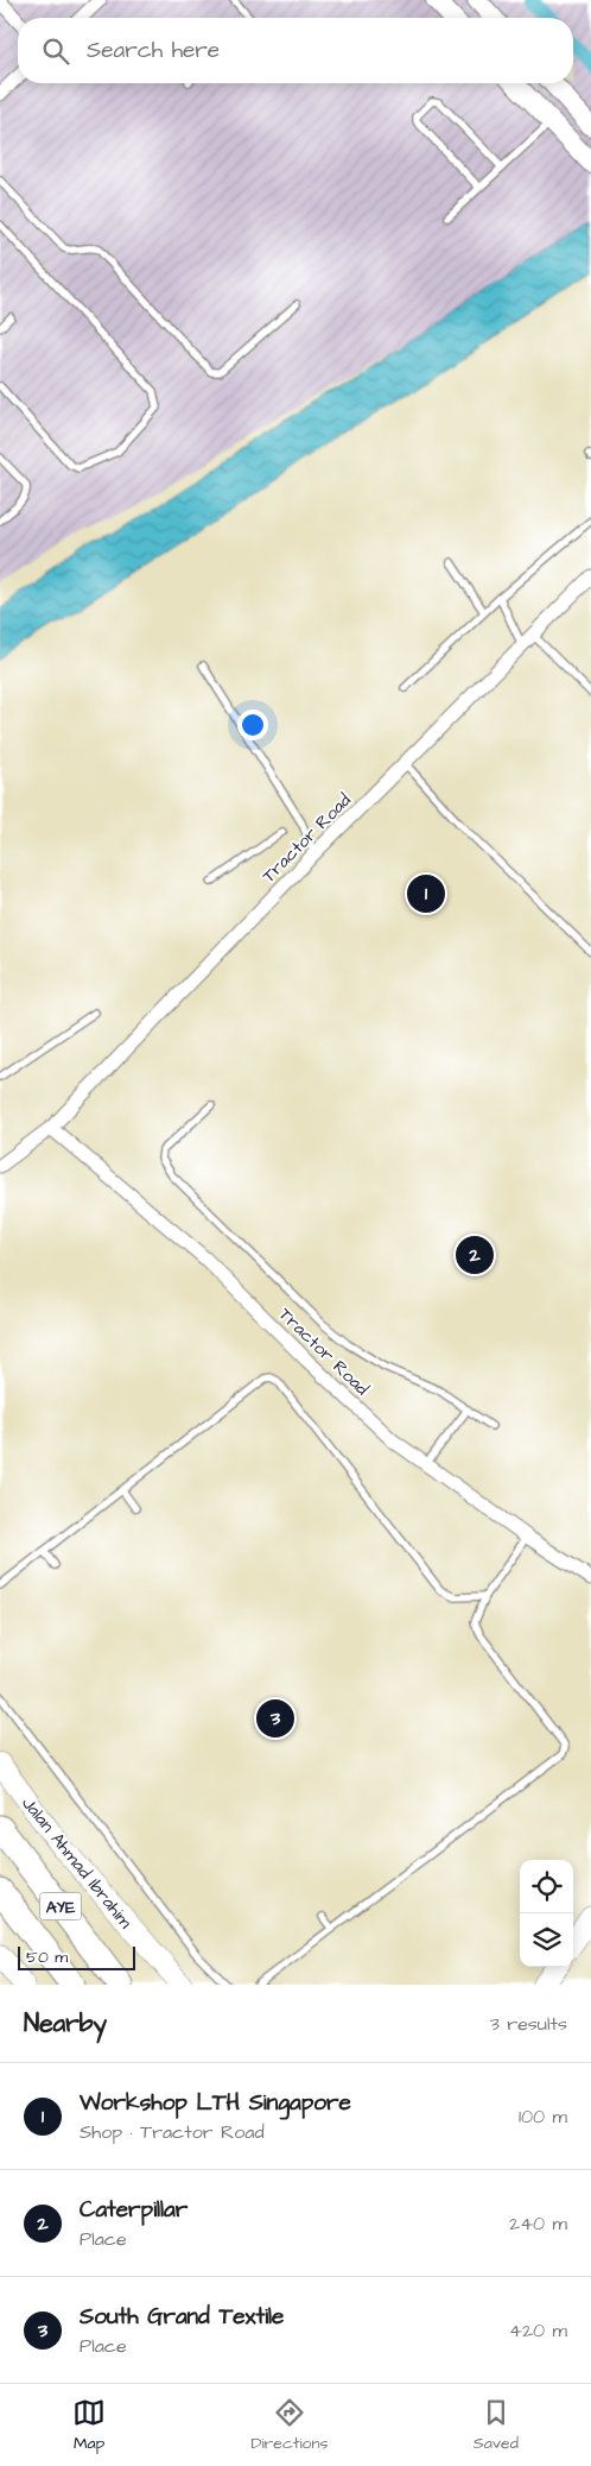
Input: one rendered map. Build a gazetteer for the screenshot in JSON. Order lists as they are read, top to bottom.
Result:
{
  "streets": {
    "highway": ["AYE"],
    "main road": ["Jalan Ahmad Ibrahim"],
    "street": ["Tractor Road"]
  },
  "scale_bar": "50 m",
  "page": {
    "search": "Search here",
    "pins": ["1", "2", "3"],
    "scale": "50 m",
    "heading": ["Nearby", "3 results"],
    "list": [
      {
        "mark": "1",
        "name": "Workshop LTH Singapore",
        "note": "Shop · Tractor Road",
        "value": "100 m"
      },
      {
        "mark": "2",
        "name": "Caterpillar",
        "note": "Place",
        "value": "240 m"
      },
      {
        "mark": "3",
        "name": "South Grand Textile",
        "note": "Place",
        "value": "420 m"
      }
    ],
    "nav": ["Map", "Directions", "Saved"]
  }
}
